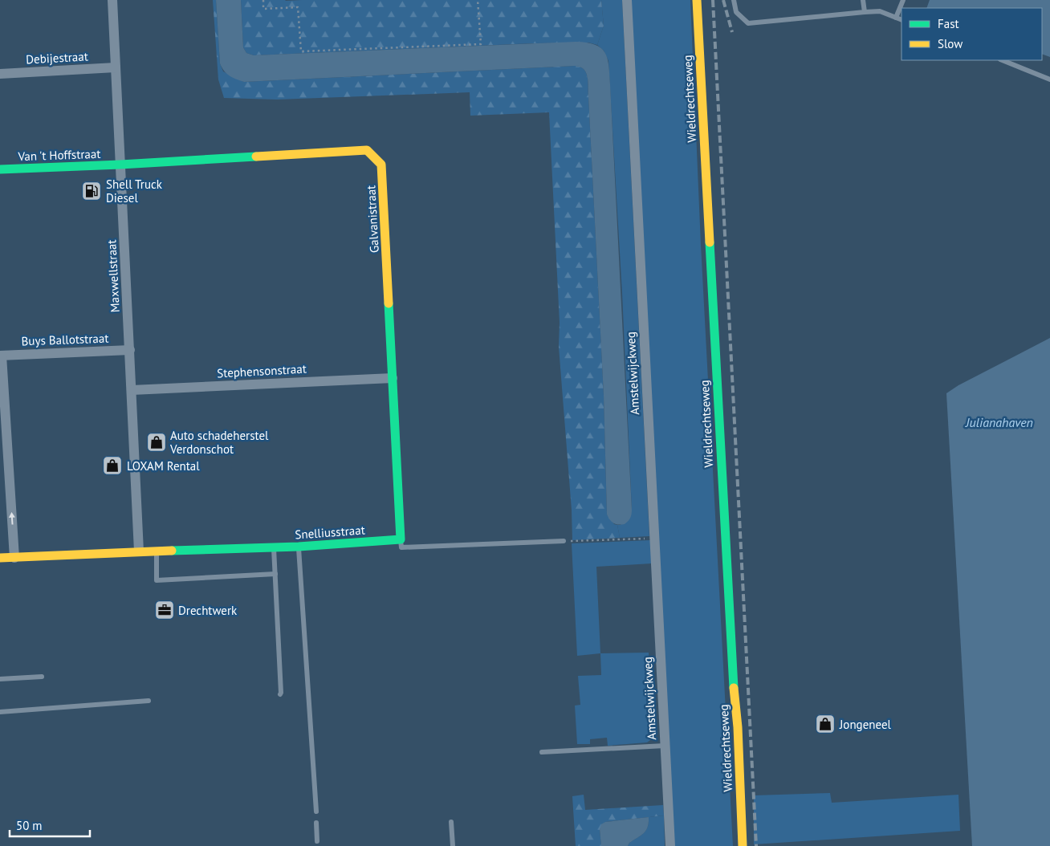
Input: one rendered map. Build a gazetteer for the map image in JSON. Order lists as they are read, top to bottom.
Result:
{
  "streets": {
    "street": [
      "Debijestraat",
      "Wieldrechtseweg",
      "Van 't Hoffstraat",
      "Galvanistraat",
      "Maxwellstraat",
      "Buys Ballotstraat",
      "Stephensonstraat",
      "Amstelwijckweg",
      "Snelliusstraat"
    ]
  },
  "crossings": [
    ["Debijestraat", "Maxwellstraat"],
    ["Van 't Hoffstraat", "Galvanistraat"],
    ["Van 't Hoffstraat", "Maxwellstraat"],
    ["Galvanistraat", "Maxwellstraat"],
    ["Galvanistraat", "Stephensonstraat"],
    ["Galvanistraat", "Snelliusstraat"],
    ["Maxwellstraat", "Buys Ballotstraat"],
    ["Maxwellstraat", "Stephensonstraat"],
    ["Maxwellstraat", "Snelliusstraat"],
    ["Buys Ballotstraat", "Snelliusstraat"]
  ],
  "one_way": ["Buys Ballotstraat"],
  "water": ["Julianahaven"],
  "places": {
    "fuel station": ["Shell Truck Diesel"],
    "shop": ["Auto schadeherstel Verdonschot", "LOXAM Rental", "Jongeneel"],
    "office": ["Drechtwerk"]
  },
  "legend": ["Fast", "Slow"],
  "scale_bar": "50 m"
}
